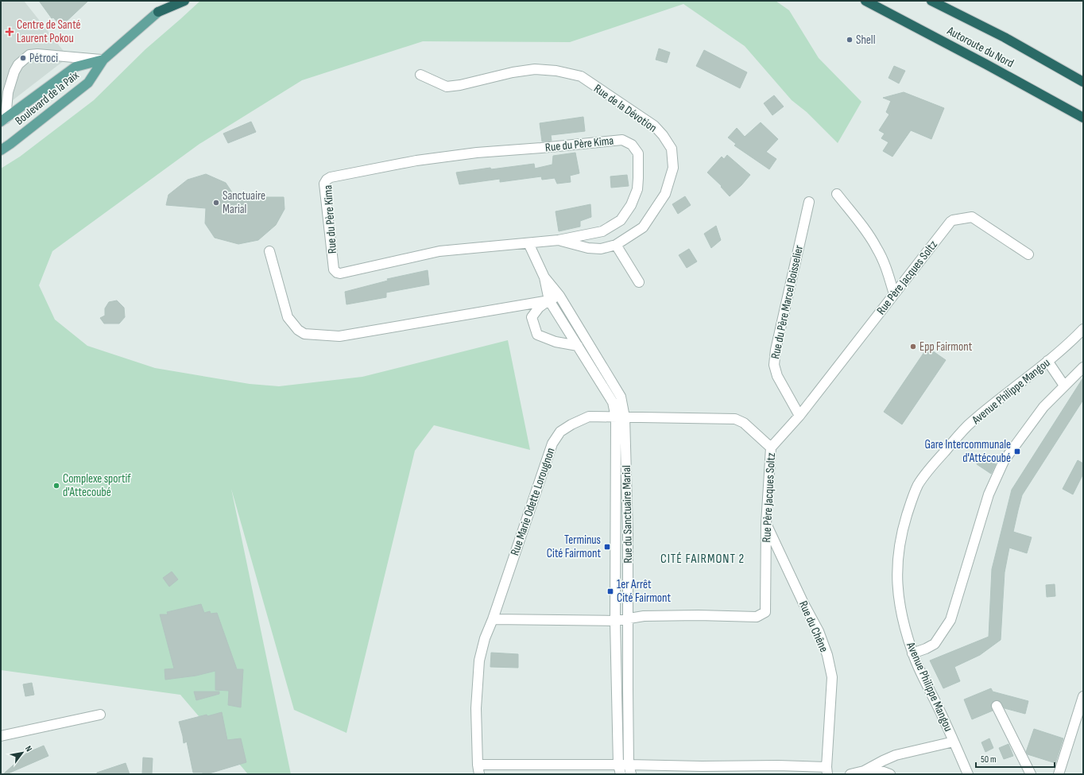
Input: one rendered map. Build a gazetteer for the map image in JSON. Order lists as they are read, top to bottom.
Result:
{
  "streets": {
    "highway": ["Autoroute du Nord"],
    "main road": ["Boulevard de la Paix"],
    "street": [
      "Rue de la Dévotion",
      "Rue du Père Kima",
      "Rue Père Jacques Soltz",
      "Rue du Père Marcel Boisselier",
      "Avenue Philippe Mangou",
      "Rue Marie Odette Lorougnon",
      "Rue du Sanctuaire Marial",
      "Rue du Chêne"
    ]
  },
  "crossings": [
    ["Rue de la Dévotion", "Rue du Père Kima"],
    ["Rue du Père Kima", "Rue du Sanctuaire Marial"],
    ["Rue Père Jacques Soltz", "Rue du Père Marcel Boisselier"],
    ["Rue Père Jacques Soltz", "Rue Marie Odette Lorougnon"],
    ["Rue Père Jacques Soltz", "Rue du Sanctuaire Marial"],
    ["Rue Père Jacques Soltz", "Rue du Chêne"],
    ["Rue Marie Odette Lorougnon", "Rue du Sanctuaire Marial"]
  ],
  "districts": ["CITÉ FAIRMONT 2"],
  "places": {
    "health": ["Centre de Santé Laurent Pokou"],
    "other": [
      "Shell",
      "Pétroci",
      "Sanctuaire Marial",
      "Epp Fairmont",
      "Complexe sportif d'Attecoubé"
    ],
    "transit": ["Gare Intercommunale d'Attécoubé", "Terminus Cité Fairmont", "1er Arrêt Cité Fairmont"]
  },
  "scale_bar": "50 m",
  "north": "top right"
}
